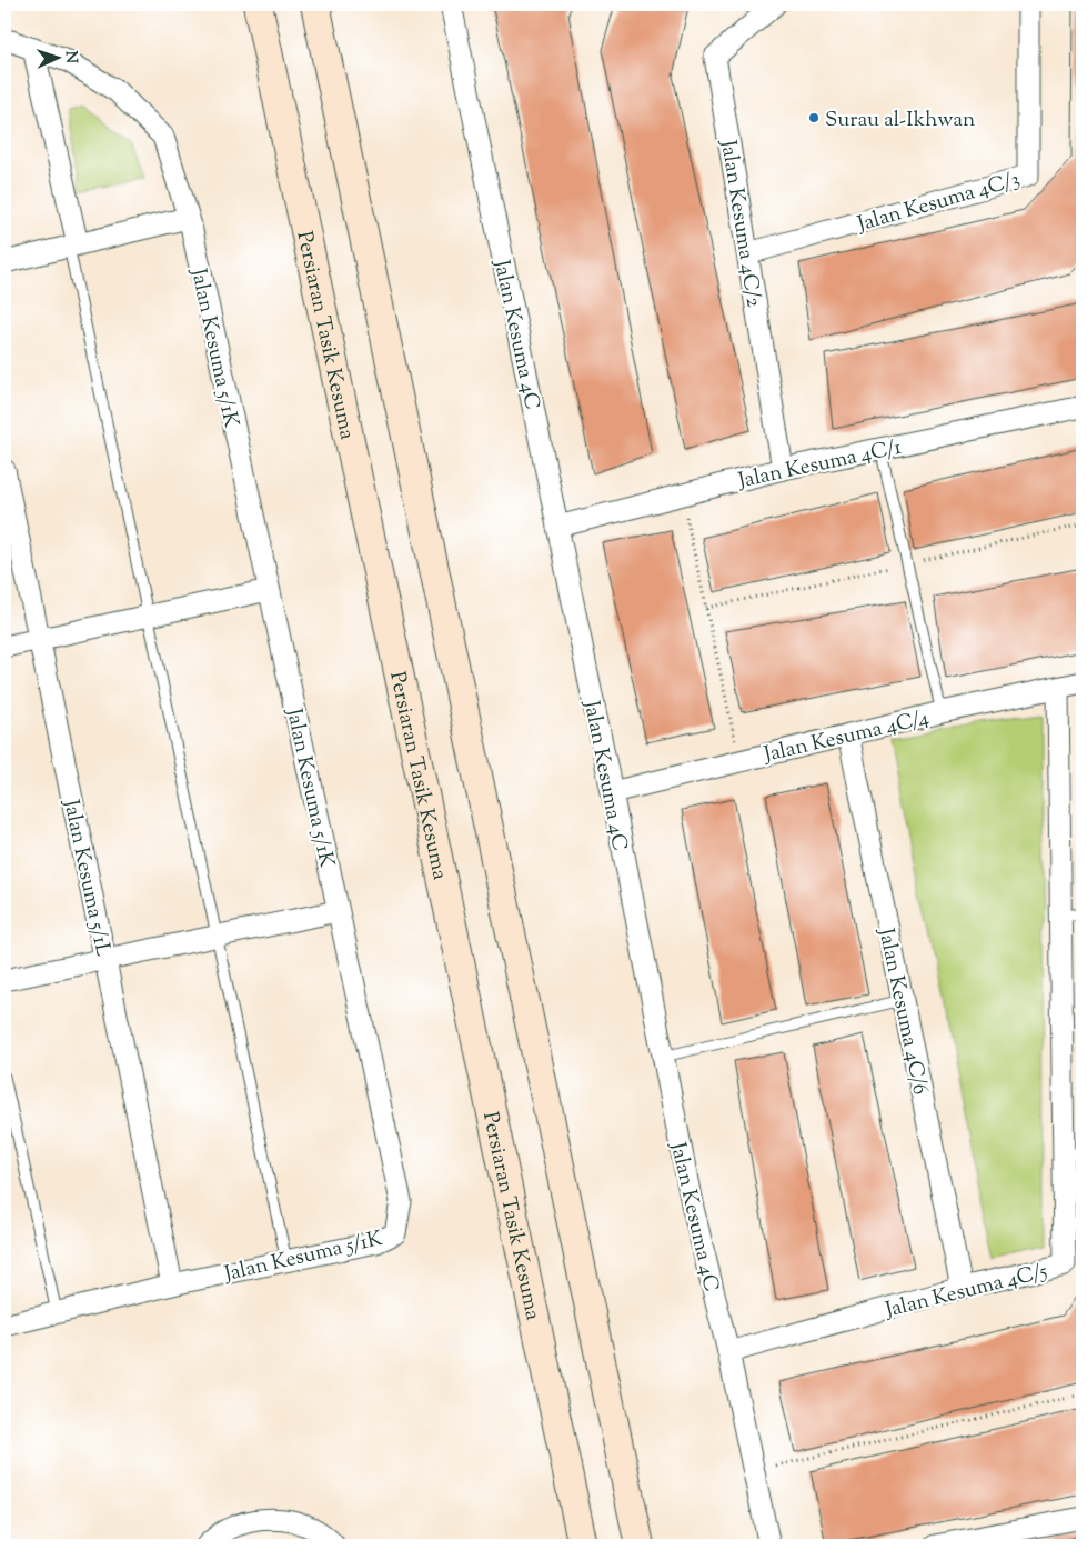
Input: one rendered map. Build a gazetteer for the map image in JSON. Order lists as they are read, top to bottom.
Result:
{
  "streets": {
    "street": [
      "Jalan Kesuma 4C/3",
      "Jalan Kesuma 4C/2",
      "Persiaran Tasik Kesuma",
      "Jalan Kesuma 4C",
      "Jalan Kesuma 5/1K",
      "Jalan Kesuma 4C/1",
      "Jalan Kesuma 4C/4",
      "Jalan Kesuma 5/1L",
      "Jalan Kesuma 4C/6",
      "Jalan Kesuma 4C/5"
    ]
  },
  "crossings": [
    ["Jalan Kesuma 4C/3", "Jalan Kesuma 4C/2"],
    ["Jalan Kesuma 4C/2", "Jalan Kesuma 4C/1"],
    ["Jalan Kesuma 4C", "Jalan Kesuma 4C/1"],
    ["Jalan Kesuma 4C", "Jalan Kesuma 4C/4"],
    ["Jalan Kesuma 4C", "Jalan Kesuma 4C/5"],
    ["Jalan Kesuma 5/1K", "Jalan Kesuma 5/1L"],
    ["Jalan Kesuma 4C/4", "Jalan Kesuma 4C/6"],
    ["Jalan Kesuma 4C/4", "Jalan Kesuma 4C/5"],
    ["Jalan Kesuma 4C/6", "Jalan Kesuma 4C/5"]
  ],
  "places": ["Surau al-Ikhwan"],
  "north": "right"
}
